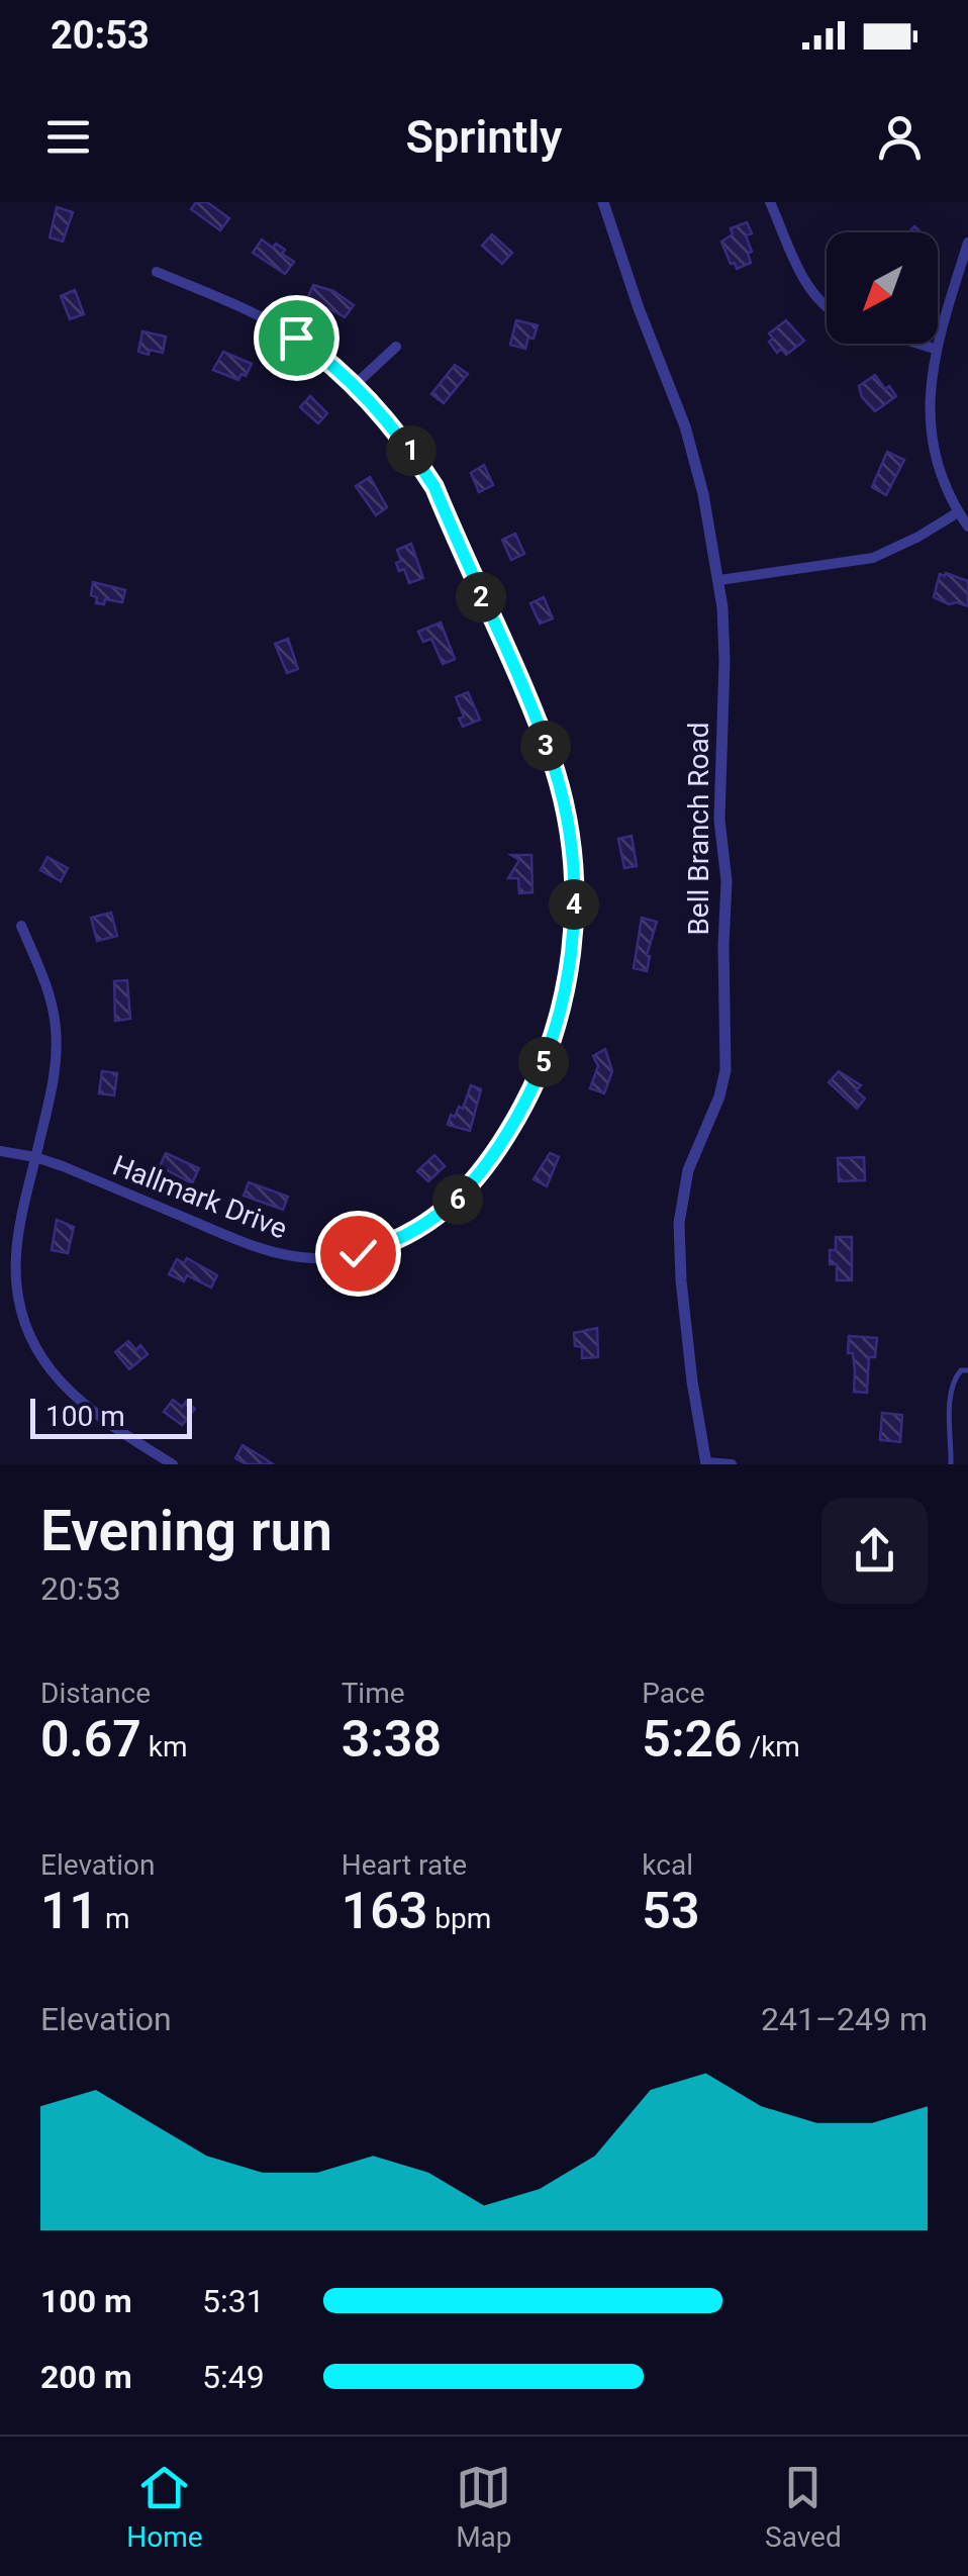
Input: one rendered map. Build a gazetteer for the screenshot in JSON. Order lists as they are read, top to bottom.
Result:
{
  "streets": {
    "street": ["Bell Branch Road", "Hallmark Drive"]
  },
  "scale_bar": "100 m",
  "north": "bottom left",
  "page": {
    "status": "20:53",
    "header": "Sprintly",
    "pins": [
      "1",
      "2",
      "3",
      "4",
      "5",
      "6"
    ],
    "scale": "100 m",
    "heading": ["Evening run", "20:53"],
    "stats": [
      ["Distance", "0.67 km"],
      ["Time", "3:38"],
      ["Pace", "5:26 /km"],
      ["Elevation", "11 m"],
      ["Heart rate", "163 bpm"],
      ["kcal", "53"]
    ],
    "chart": ["Elevation", "241–249 m"],
    "list": [
      {
        "name": "100 m",
        "note": "5:31"
      },
      {
        "name": "200 m",
        "note": "5:49"
      }
    ],
    "tabs": ["Home", "Map", "Saved"]
  }
}
